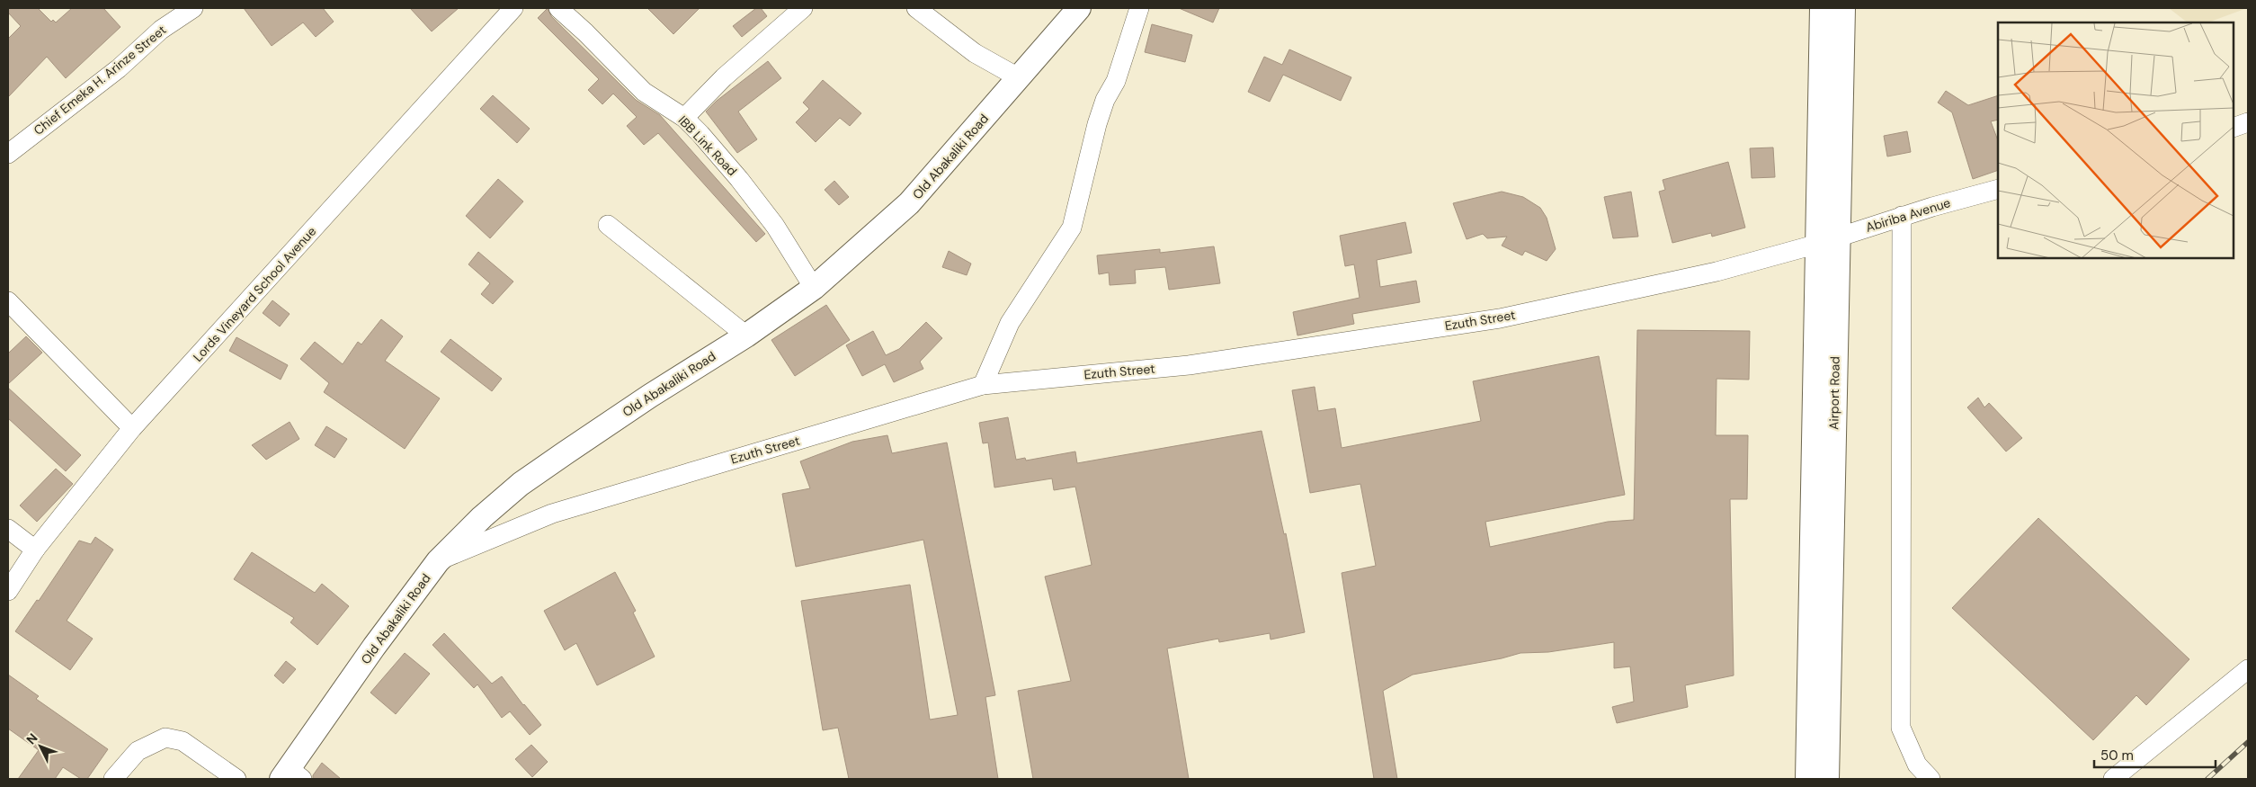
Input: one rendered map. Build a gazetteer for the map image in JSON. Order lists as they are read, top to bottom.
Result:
{
  "streets": {
    "main road": ["Old Abakaliki Road", "Airport Road"],
    "street": [
      "Chief Emeka H. Arinze Street",
      "IBB Link Road",
      "Abiriba Avenue",
      "Lords Vineyard School Avenue",
      "Ezuth Street"
    ]
  },
  "crossings": [
    ["IBB Link Road", "Old Abakaliki Road"],
    ["Old Abakaliki Road", "Ezuth Street"],
    ["Abiriba Avenue", "Ezuth Street"],
    ["Abiriba Avenue", "Airport Road"],
    ["Ezuth Street", "Airport Road"]
  ],
  "scale_bar": "50 m",
  "north": "top left"
}
